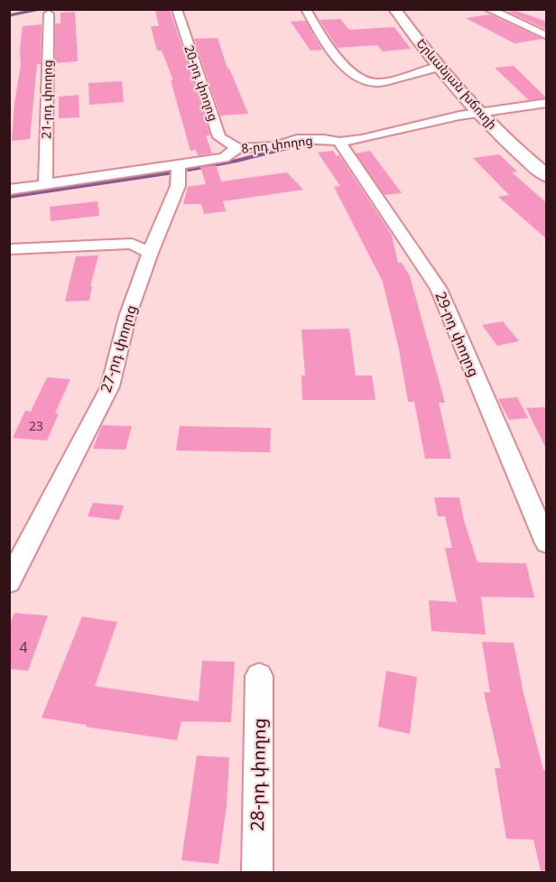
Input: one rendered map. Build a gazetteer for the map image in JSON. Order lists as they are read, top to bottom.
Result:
{
  "streets": {
    "main road": ["Երևանյան խճուղի"],
    "street": [
      "20-րդ փողոց",
      "21-րդ փողոց",
      "8-րդ փողոց",
      "29-րդ փողոց",
      "27-րդ փողոց",
      "28-րդ փողոց"
    ]
  },
  "crossings": [
    ["20-րդ փողոց", "8-րդ փողոց"],
    ["Երևանյան խճուղի", "8-րդ փողոց"],
    ["21-րդ փողոց", "8-րդ փողոց"],
    ["8-րդ փողոց", "29-րդ փողոց"],
    ["8-րդ փողոց", "27-րդ փողոց"]
  ],
  "house_numbers": ["23", "4"]
}
